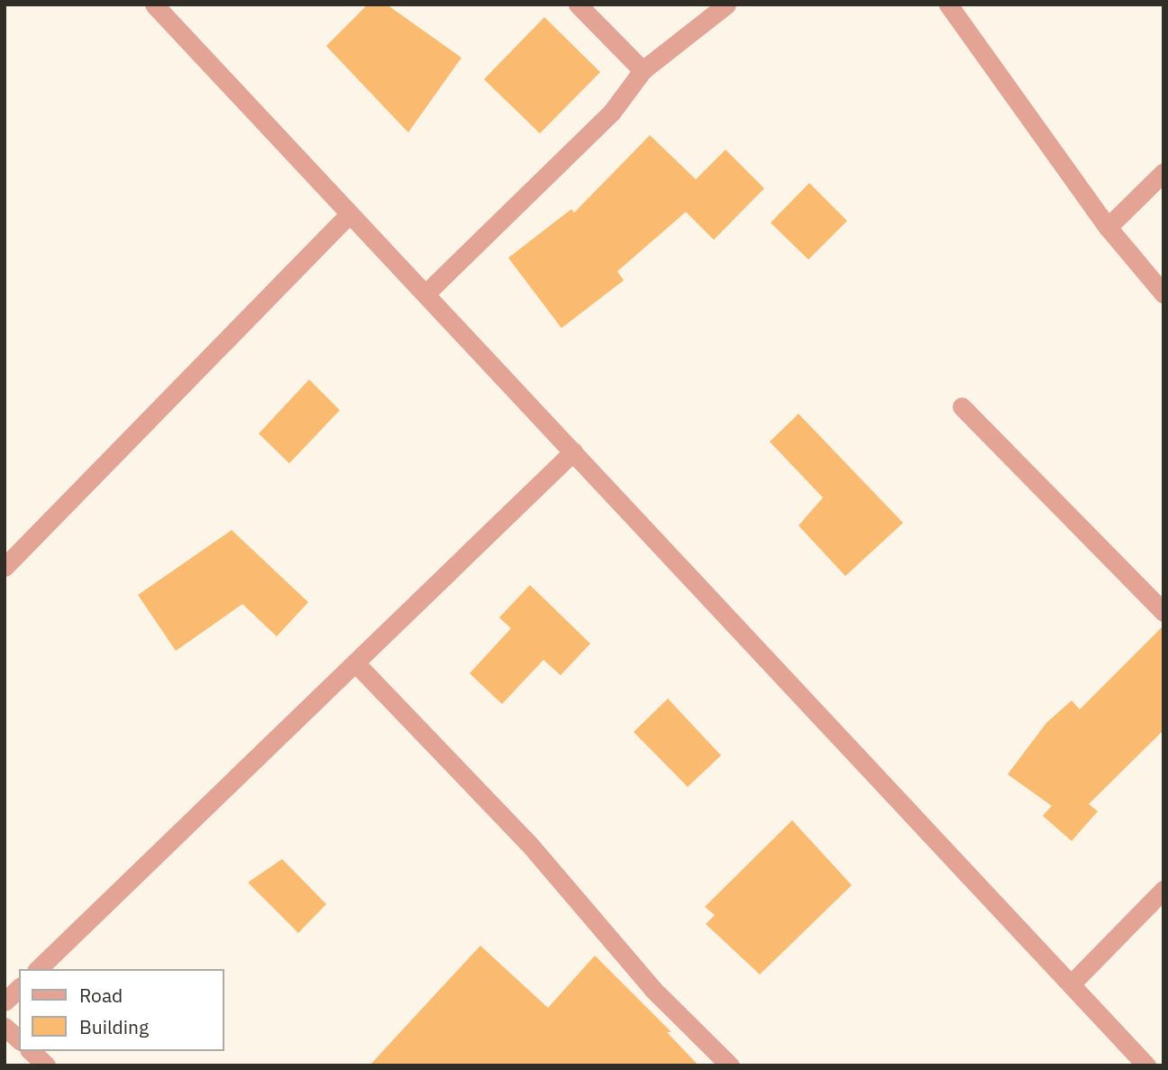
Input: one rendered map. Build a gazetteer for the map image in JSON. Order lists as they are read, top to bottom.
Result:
{
  "legend": ["Road", "Building"]
}
